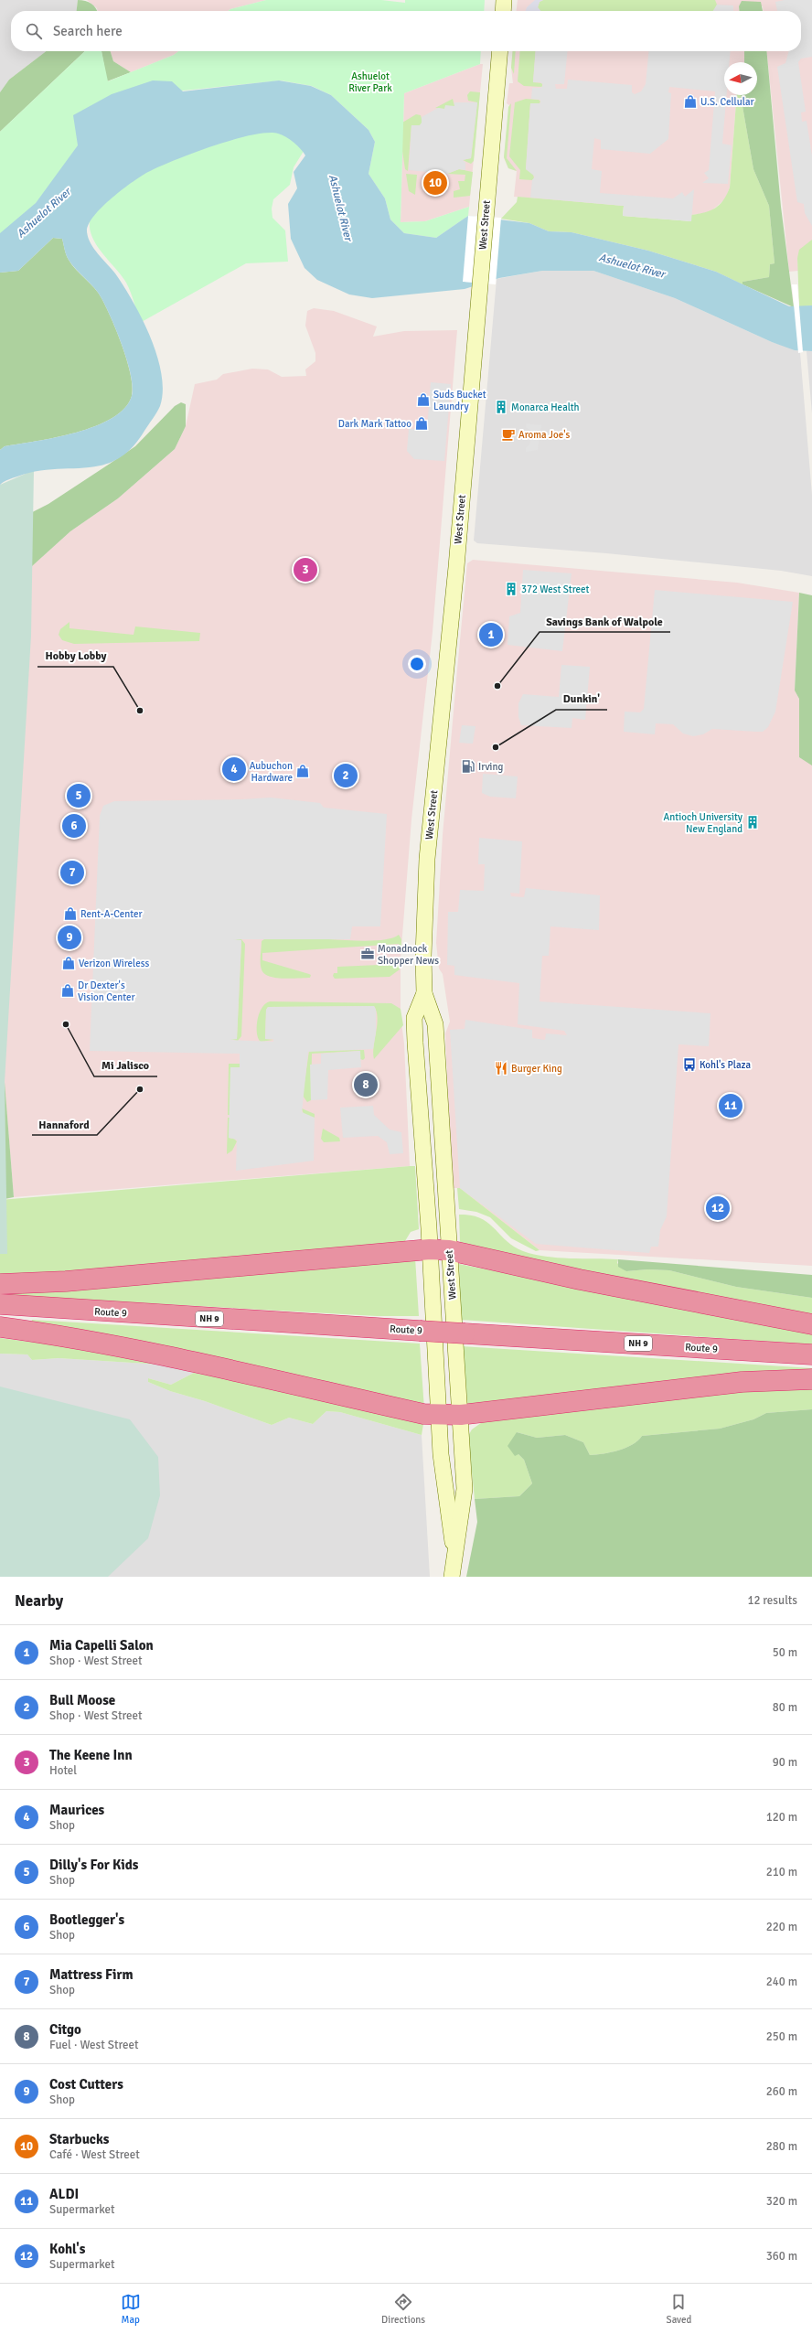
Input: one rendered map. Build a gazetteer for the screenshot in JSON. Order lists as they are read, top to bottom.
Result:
{
  "streets": {
    "highway": ["Route 9", "NH 9"],
    "street": ["West Street"]
  },
  "water": ["Ashuelot River"],
  "parks": ["Ashuelot River Park"],
  "places": {
    "shop": [
      "U.S. Cellular",
      "Suds Bucket Laundry",
      "Dark Mark Tattoo",
      "Aubuchon Hardware",
      "Rent-A-Center",
      "Verizon Wireless",
      "Dr Dexter's Vision Center"
    ],
    "building": ["Monarca Health", "372 West Street", "Antioch University New England"],
    "cafe": ["Aroma Joe's"],
    "other": [
      "Savings Bank of Walpole",
      "Hobby Lobby",
      "Dunkin'",
      "Mi Jalisco",
      "Hannaford"
    ],
    "fuel station": ["Irving"],
    "office": ["Monadnock Shopper News"],
    "bus stop": ["Kohl's Plaza"],
    "restaurant": ["Burger King"]
  },
  "north": "left",
  "page": {
    "search": "Search here",
    "pins": [
      "10",
      "3",
      "1",
      "4",
      "2",
      "5",
      "6",
      "7",
      "9",
      "8",
      "11",
      "12"
    ],
    "heading": ["Nearby", "12 results"],
    "list": [
      {
        "mark": "1",
        "name": "Mia Capelli Salon",
        "note": "Shop · West Street",
        "value": "50 m"
      },
      {
        "mark": "2",
        "name": "Bull Moose",
        "note": "Shop · West Street",
        "value": "80 m"
      },
      {
        "mark": "3",
        "name": "The Keene Inn",
        "note": "Hotel",
        "value": "90 m"
      },
      {
        "mark": "4",
        "name": "Maurices",
        "note": "Shop",
        "value": "120 m"
      },
      {
        "mark": "5",
        "name": "Dilly's For Kids",
        "note": "Shop",
        "value": "210 m"
      },
      {
        "mark": "6",
        "name": "Bootlegger's",
        "note": "Shop",
        "value": "220 m"
      },
      {
        "mark": "7",
        "name": "Mattress Firm",
        "note": "Shop",
        "value": "240 m"
      },
      {
        "mark": "8",
        "name": "Citgo",
        "note": "Fuel · West Street",
        "value": "250 m"
      },
      {
        "mark": "9",
        "name": "Cost Cutters",
        "note": "Shop",
        "value": "260 m"
      },
      {
        "mark": "10",
        "name": "Starbucks",
        "note": "Café · West Street",
        "value": "280 m"
      },
      {
        "mark": "11",
        "name": "ALDI",
        "note": "Supermarket",
        "value": "320 m"
      },
      {
        "mark": "12",
        "name": "Kohl's",
        "note": "Supermarket",
        "value": "360 m"
      }
    ],
    "nav": ["Map", "Directions", "Saved"]
  }
}
